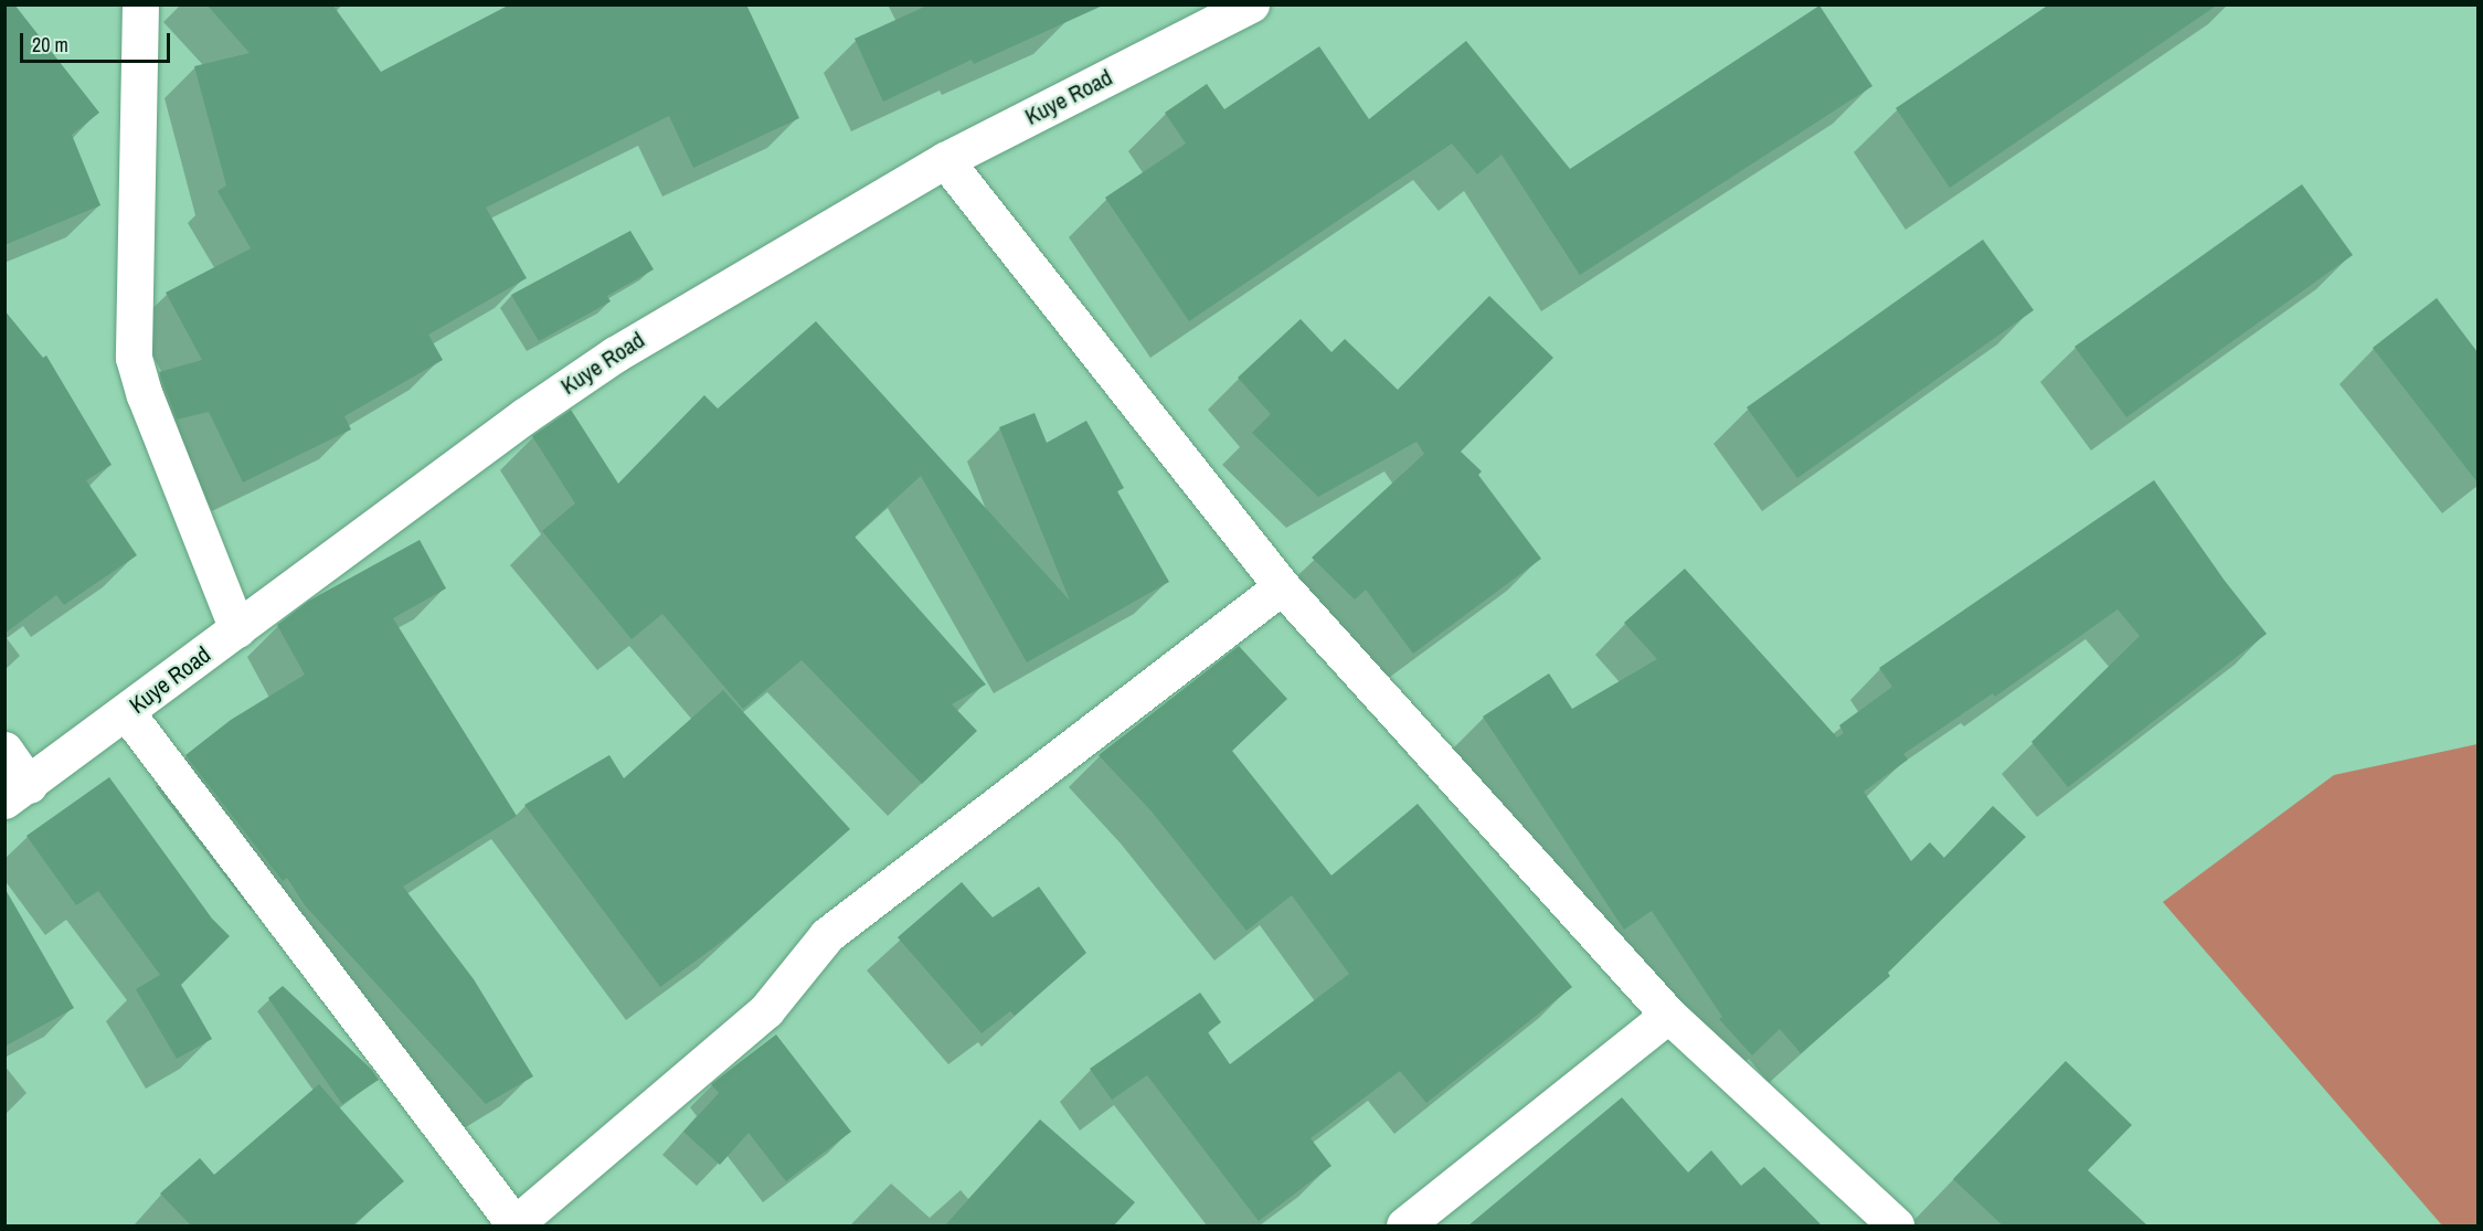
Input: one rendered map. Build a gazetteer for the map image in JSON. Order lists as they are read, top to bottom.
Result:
{
  "streets": {
    "street": ["Kuye Road"]
  },
  "scale_bar": "20 m"
}
